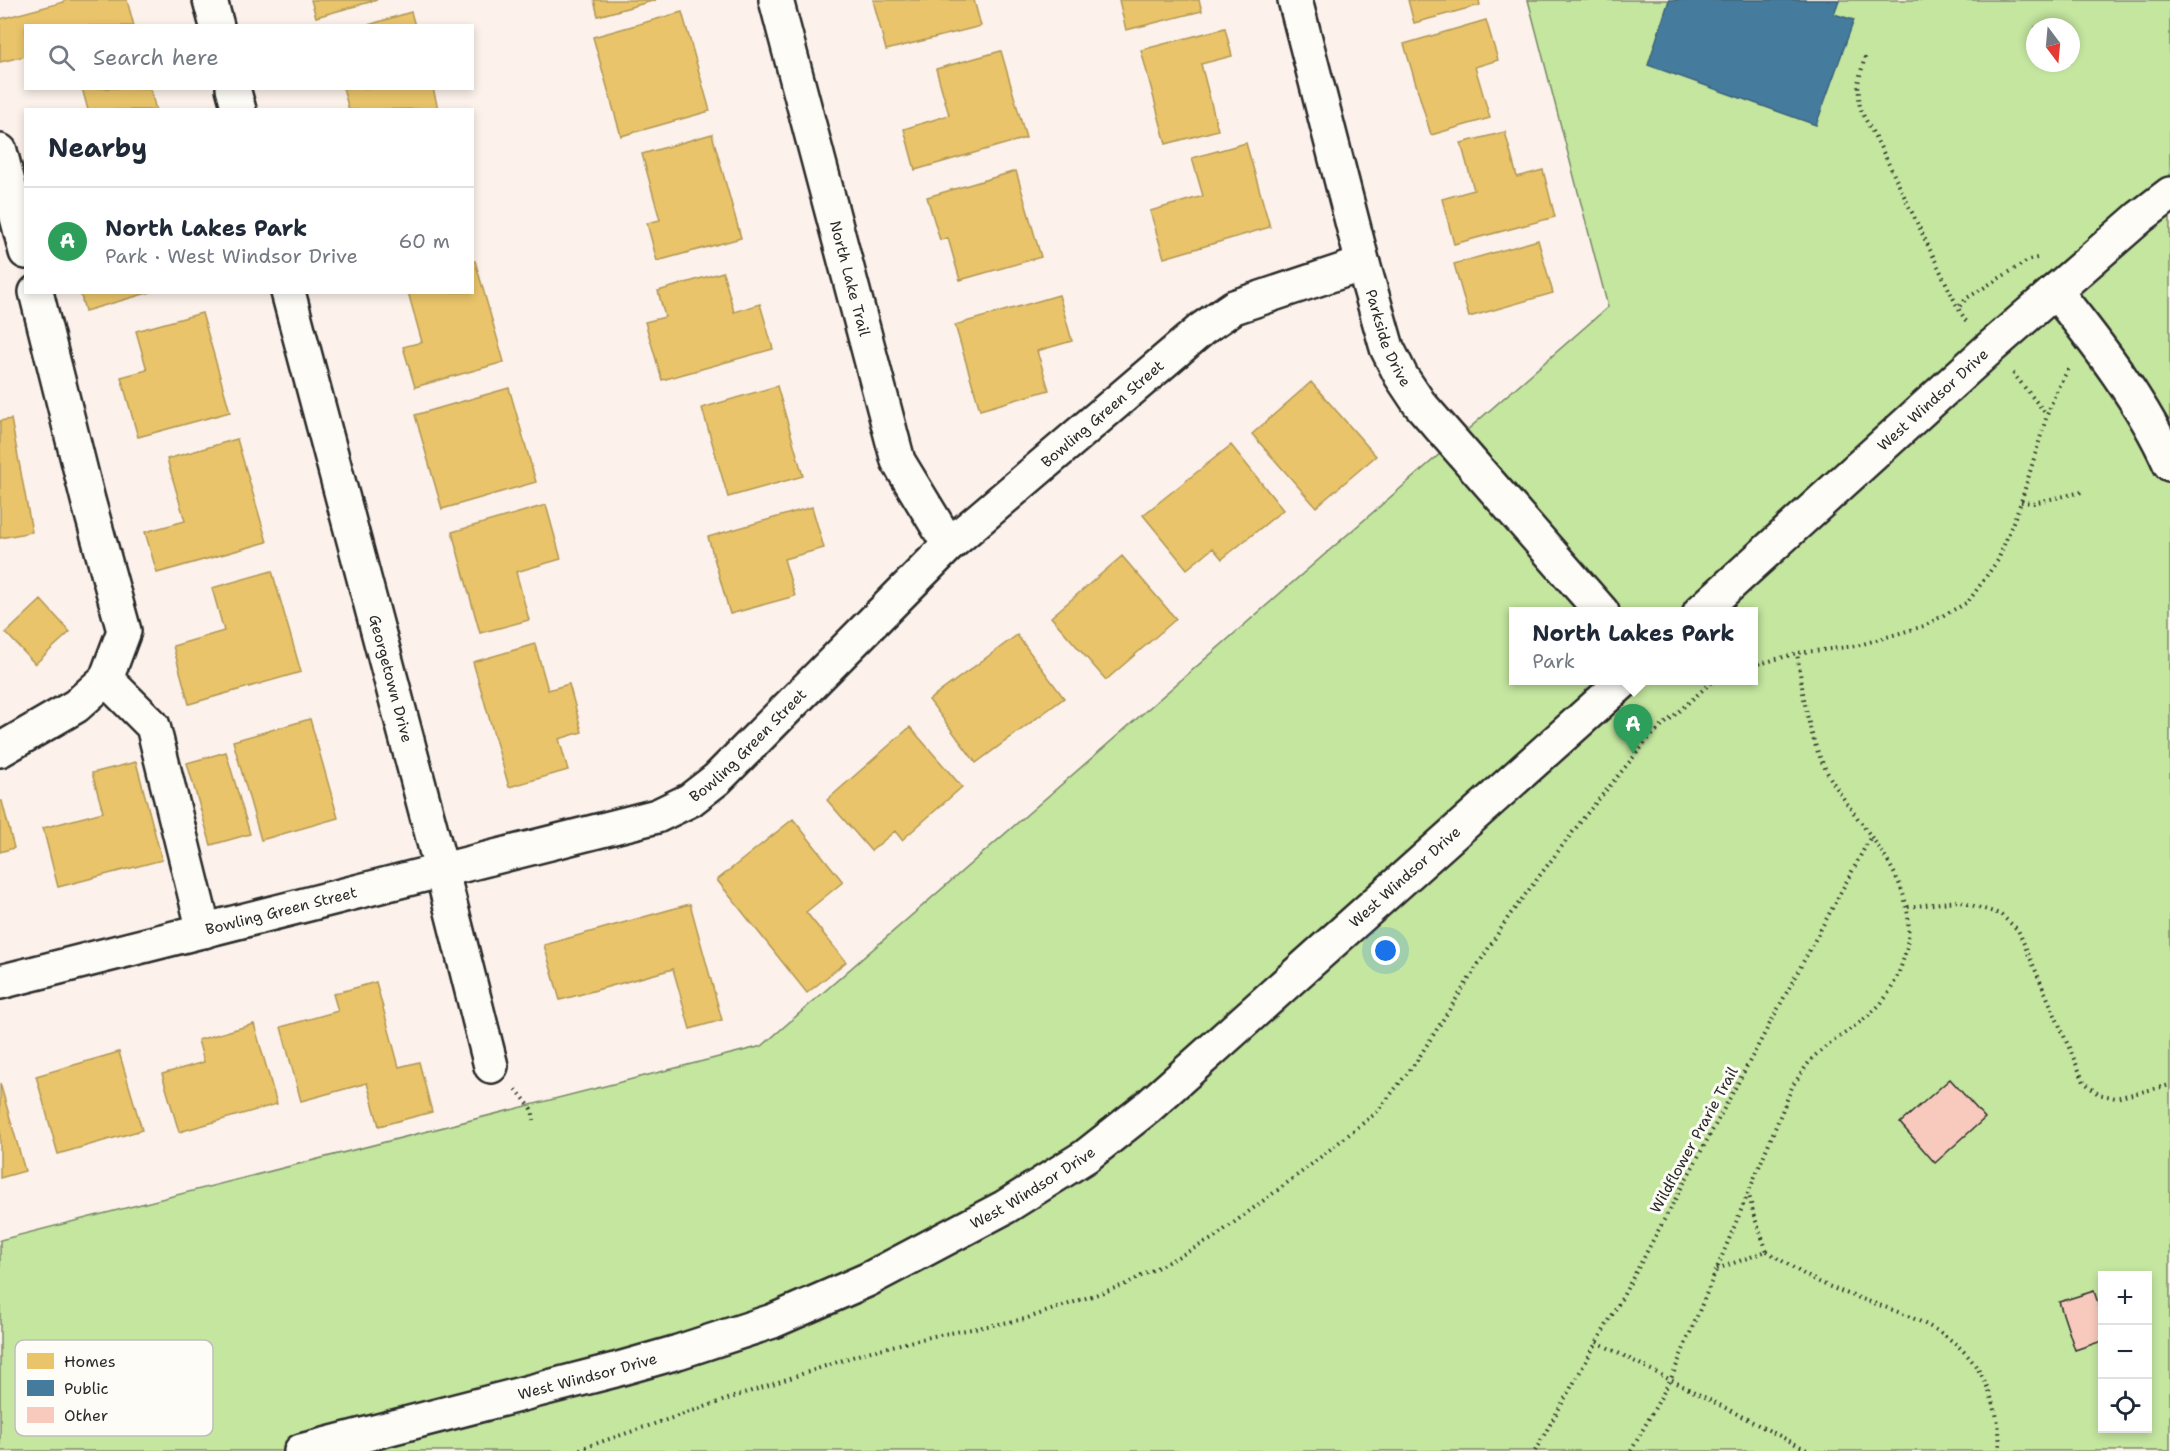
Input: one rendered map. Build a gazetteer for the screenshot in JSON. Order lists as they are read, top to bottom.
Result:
{
  "streets": {
    "street": [
      "North Lake Trail",
      "Parkside Drive",
      "West Windsor Drive",
      "Bowling Green Street",
      "Georgetown Drive"
    ],
    "path": ["Wildflower Prarie Trail"]
  },
  "crossings": [
    ["North Lake Trail", "Bowling Green Street"],
    ["Parkside Drive", "Bowling Green Street"],
    ["Bowling Green Street", "Georgetown Drive"]
  ],
  "legend": ["Homes", "Public", "Other"],
  "north": "bottom",
  "page": {
    "search": "Search here",
    "heading": "Nearby",
    "list": [
      {
        "mark": "A",
        "name": "North Lakes Park",
        "note": "Park · West Windsor Drive",
        "value": "60 m"
      }
    ],
    "popup": ["North Lakes Park", "Park"],
    "pins": "A",
    "map_buttons": ["+", "−"]
  }
}
